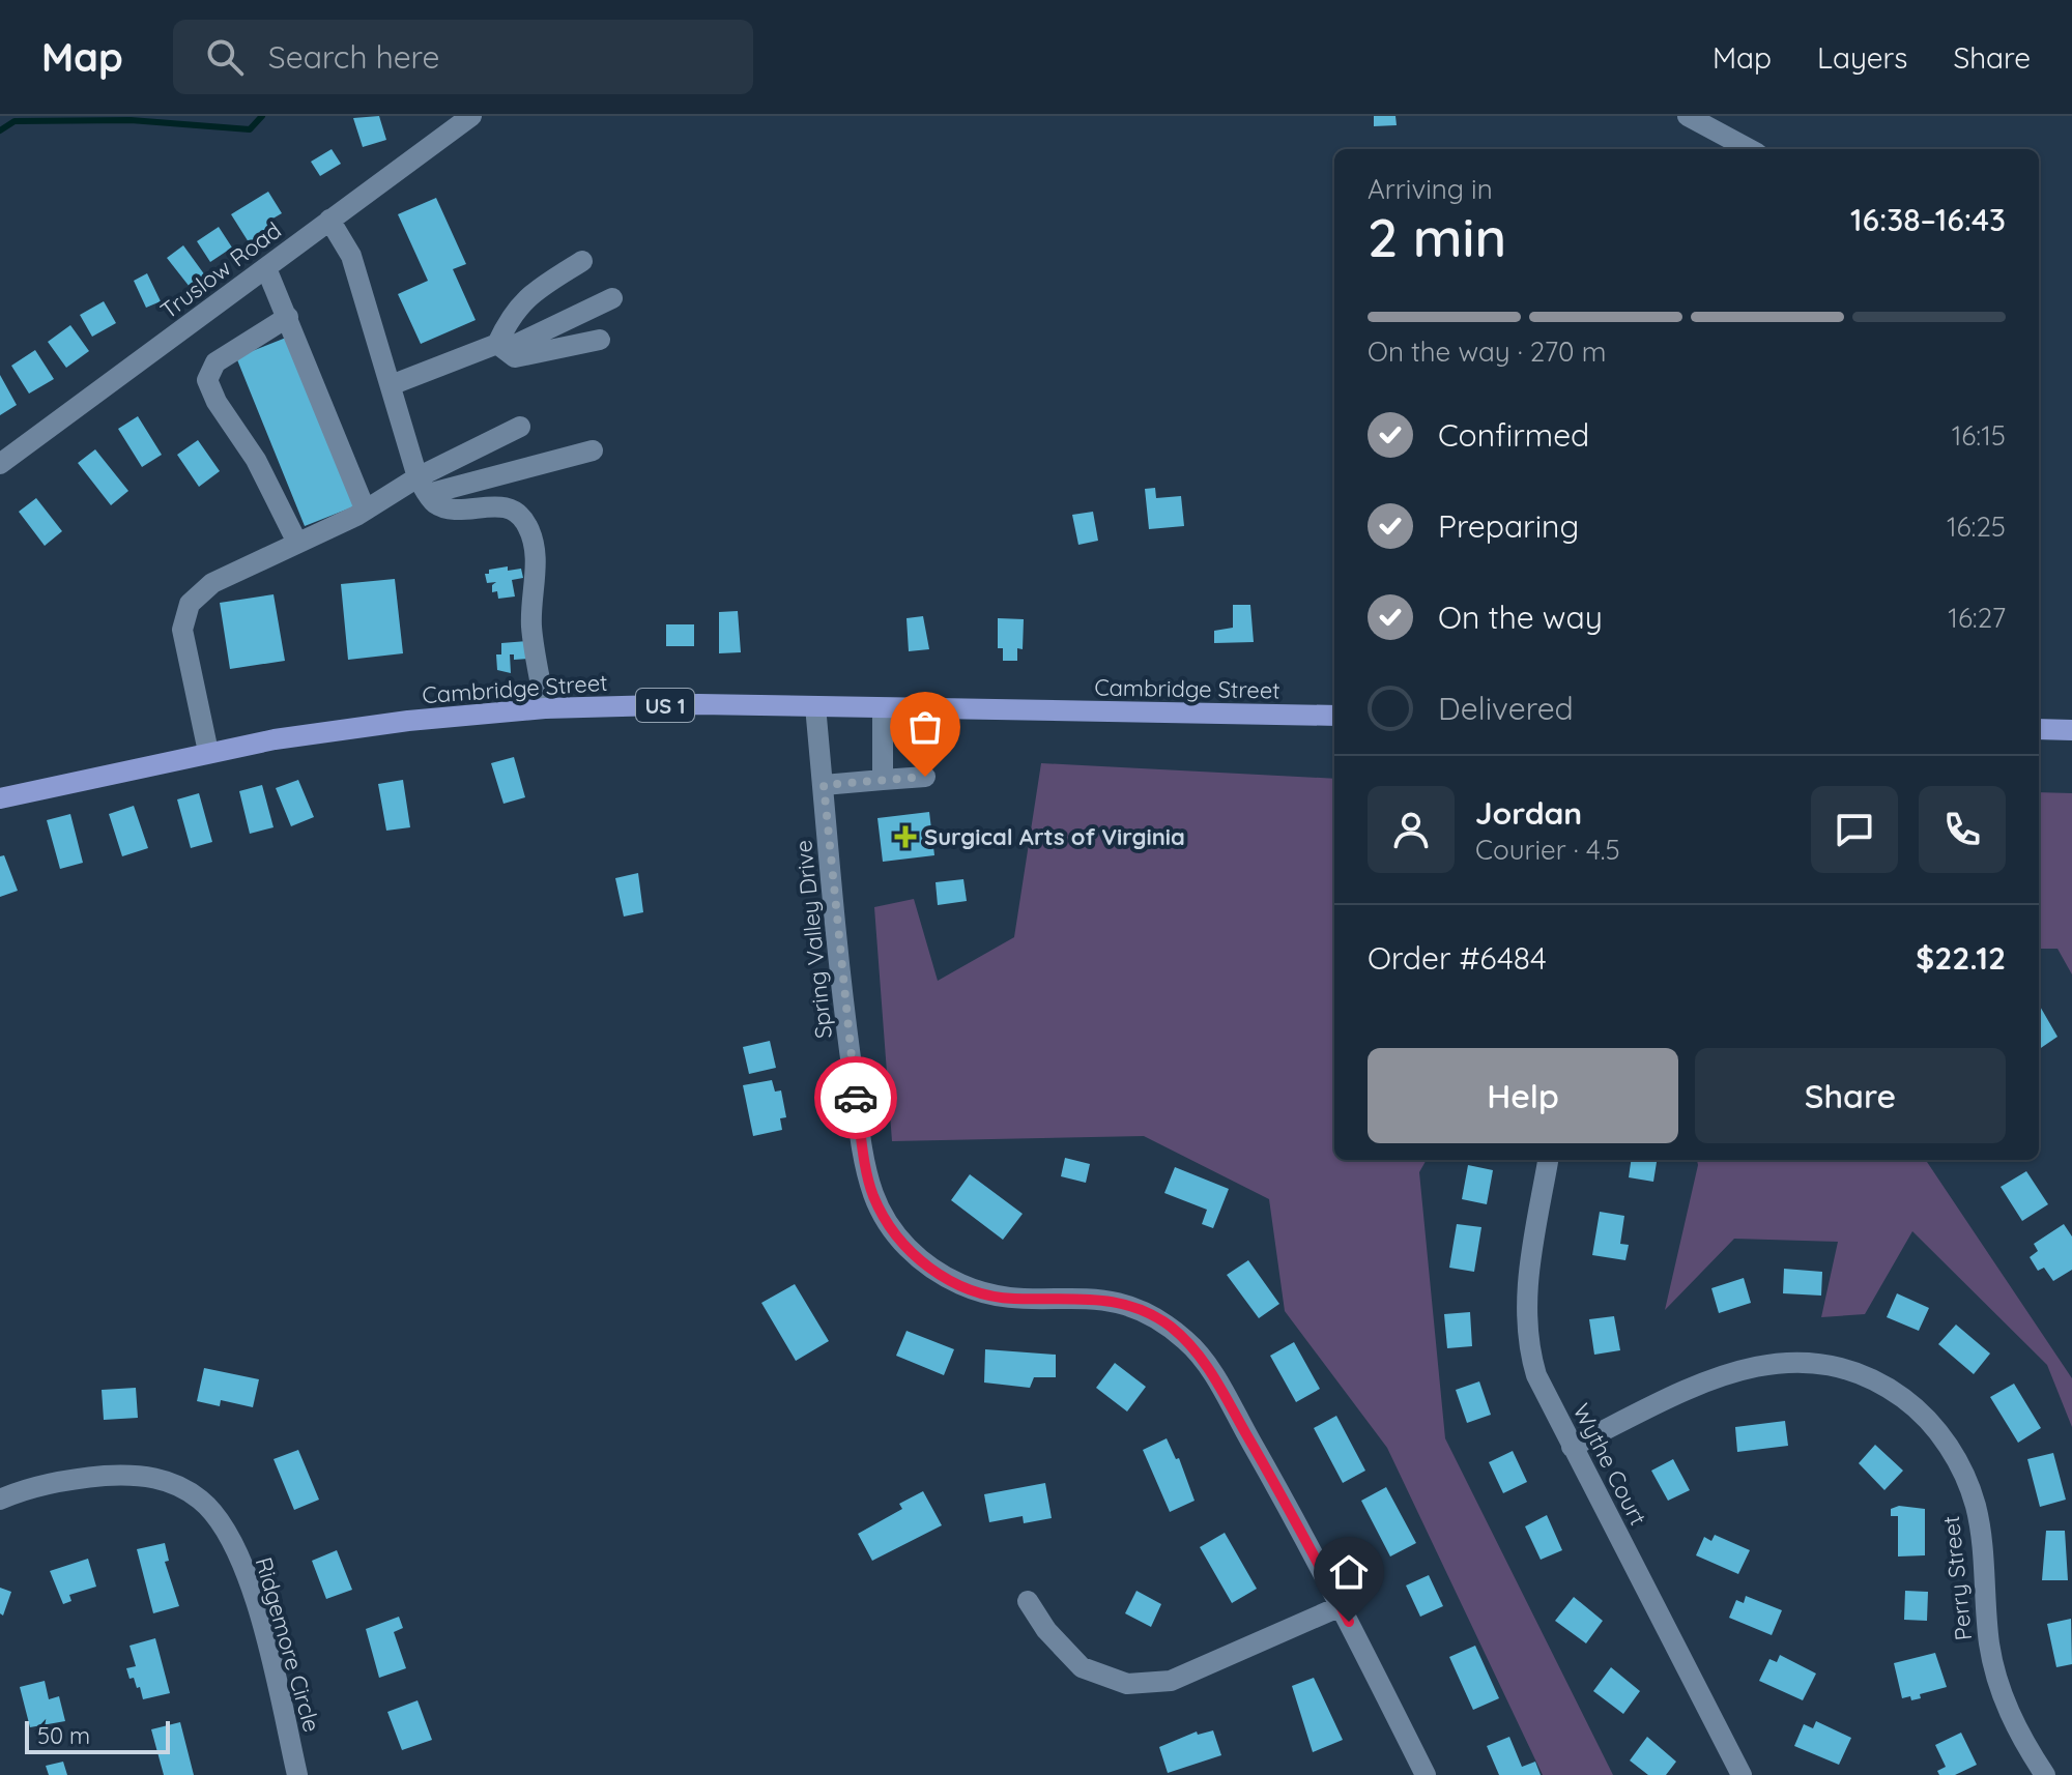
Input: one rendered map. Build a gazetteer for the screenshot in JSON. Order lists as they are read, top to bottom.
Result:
{
  "streets": {
    "main road": ["Cambridge Street", "US 1"],
    "street": [
      "Truslow Road",
      "Spring Valley Drive",
      "Wythe Court",
      "Perry Street",
      "Ridgemore Circle"
    ]
  },
  "crossings": [
    ["Cambridge Street", "Spring Valley Drive"],
    ["Wythe Court", "Perry Street"]
  ],
  "places": {
    "health": ["Surgical Arts of Virginia"]
  },
  "scale_bar": "50 m",
  "page": {
    "header": "Map",
    "search": "Search here",
    "nav": ["Map", "Layers", "Share"],
    "heading": ["2 min", "Arriving in", "16:38–16:43"],
    "panel": [
      "Jordan",
      "Courier · 4.5",
      "Order #6484",
      "$22.12"
    ],
    "bar": "On the way · 270 m",
    "list": [
      ["Confirmed", "16:15"],
      ["Preparing", "16:25"],
      ["On the way", "16:27"],
      "Delivered"
    ],
    "buttons": ["Help", "Share"],
    "scale": "50 m"
  }
}
